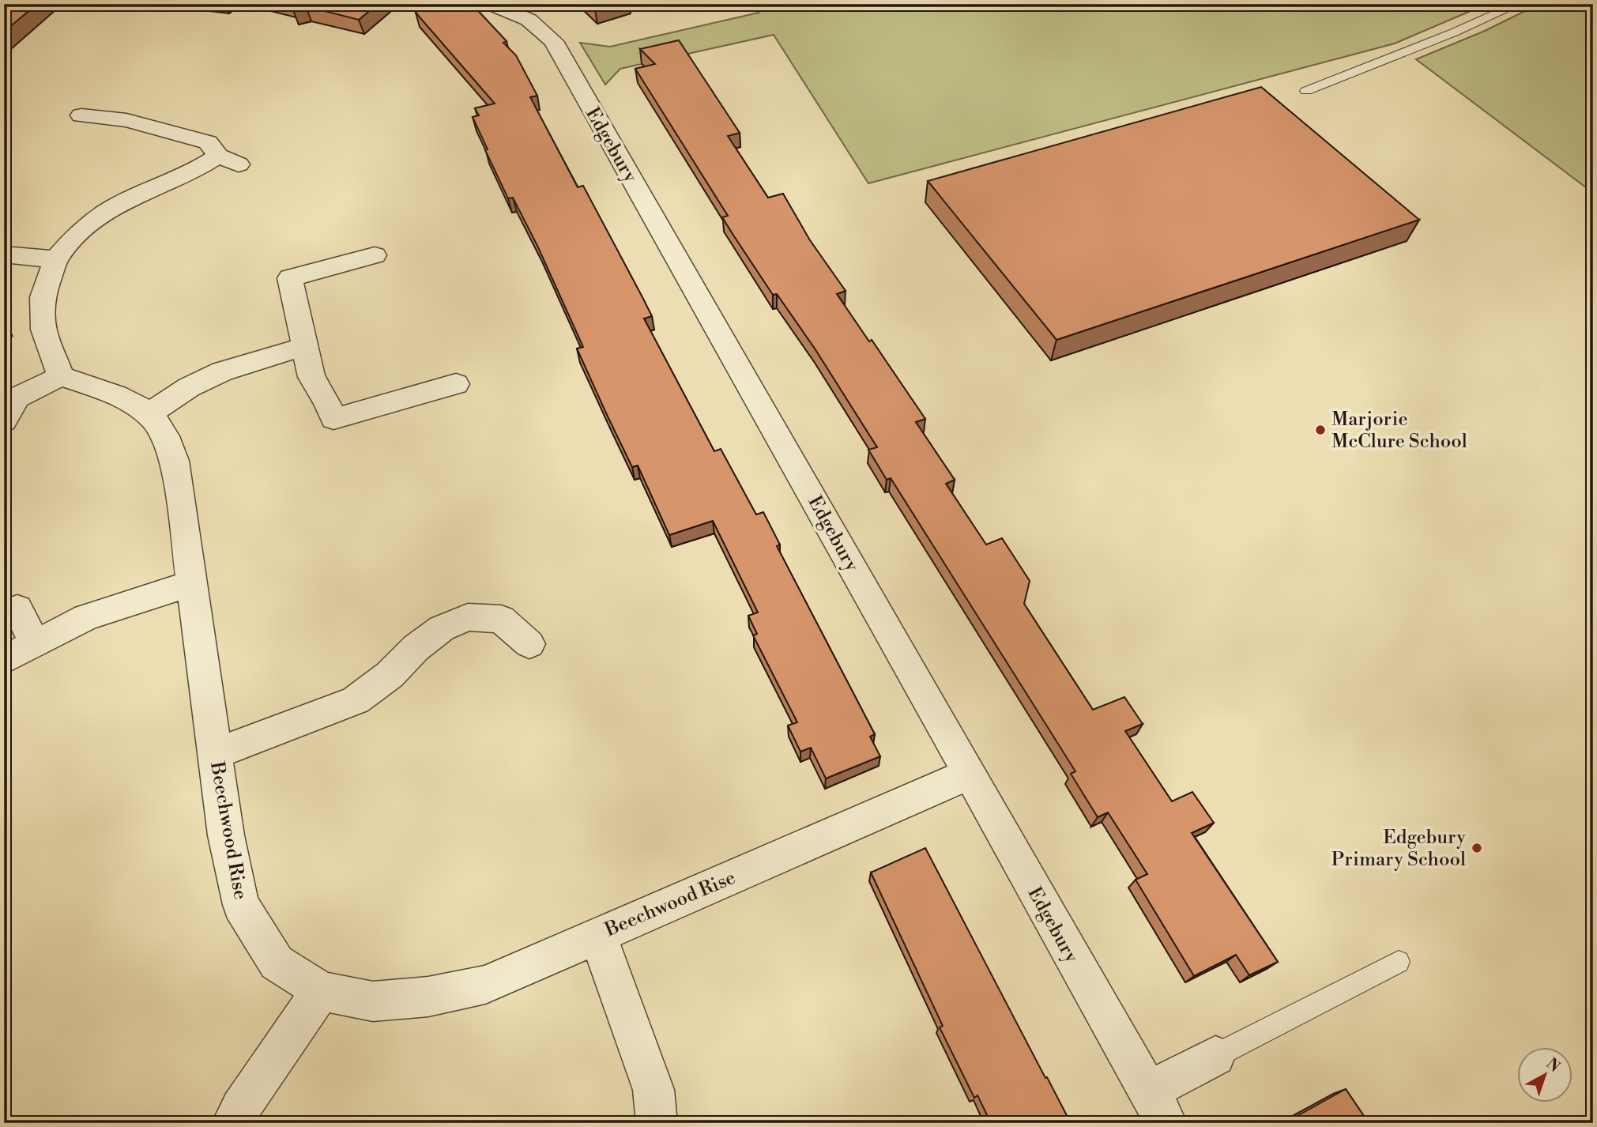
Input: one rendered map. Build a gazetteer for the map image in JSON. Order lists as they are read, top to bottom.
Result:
{
  "streets": {
    "street": ["Edgebury", "Beechwood Rise"]
  },
  "crossings": [
    ["Edgebury", "Beechwood Rise"]
  ],
  "places": ["Marjorie McClure School", "Edgebury Primary School"],
  "north": "top right"
}
